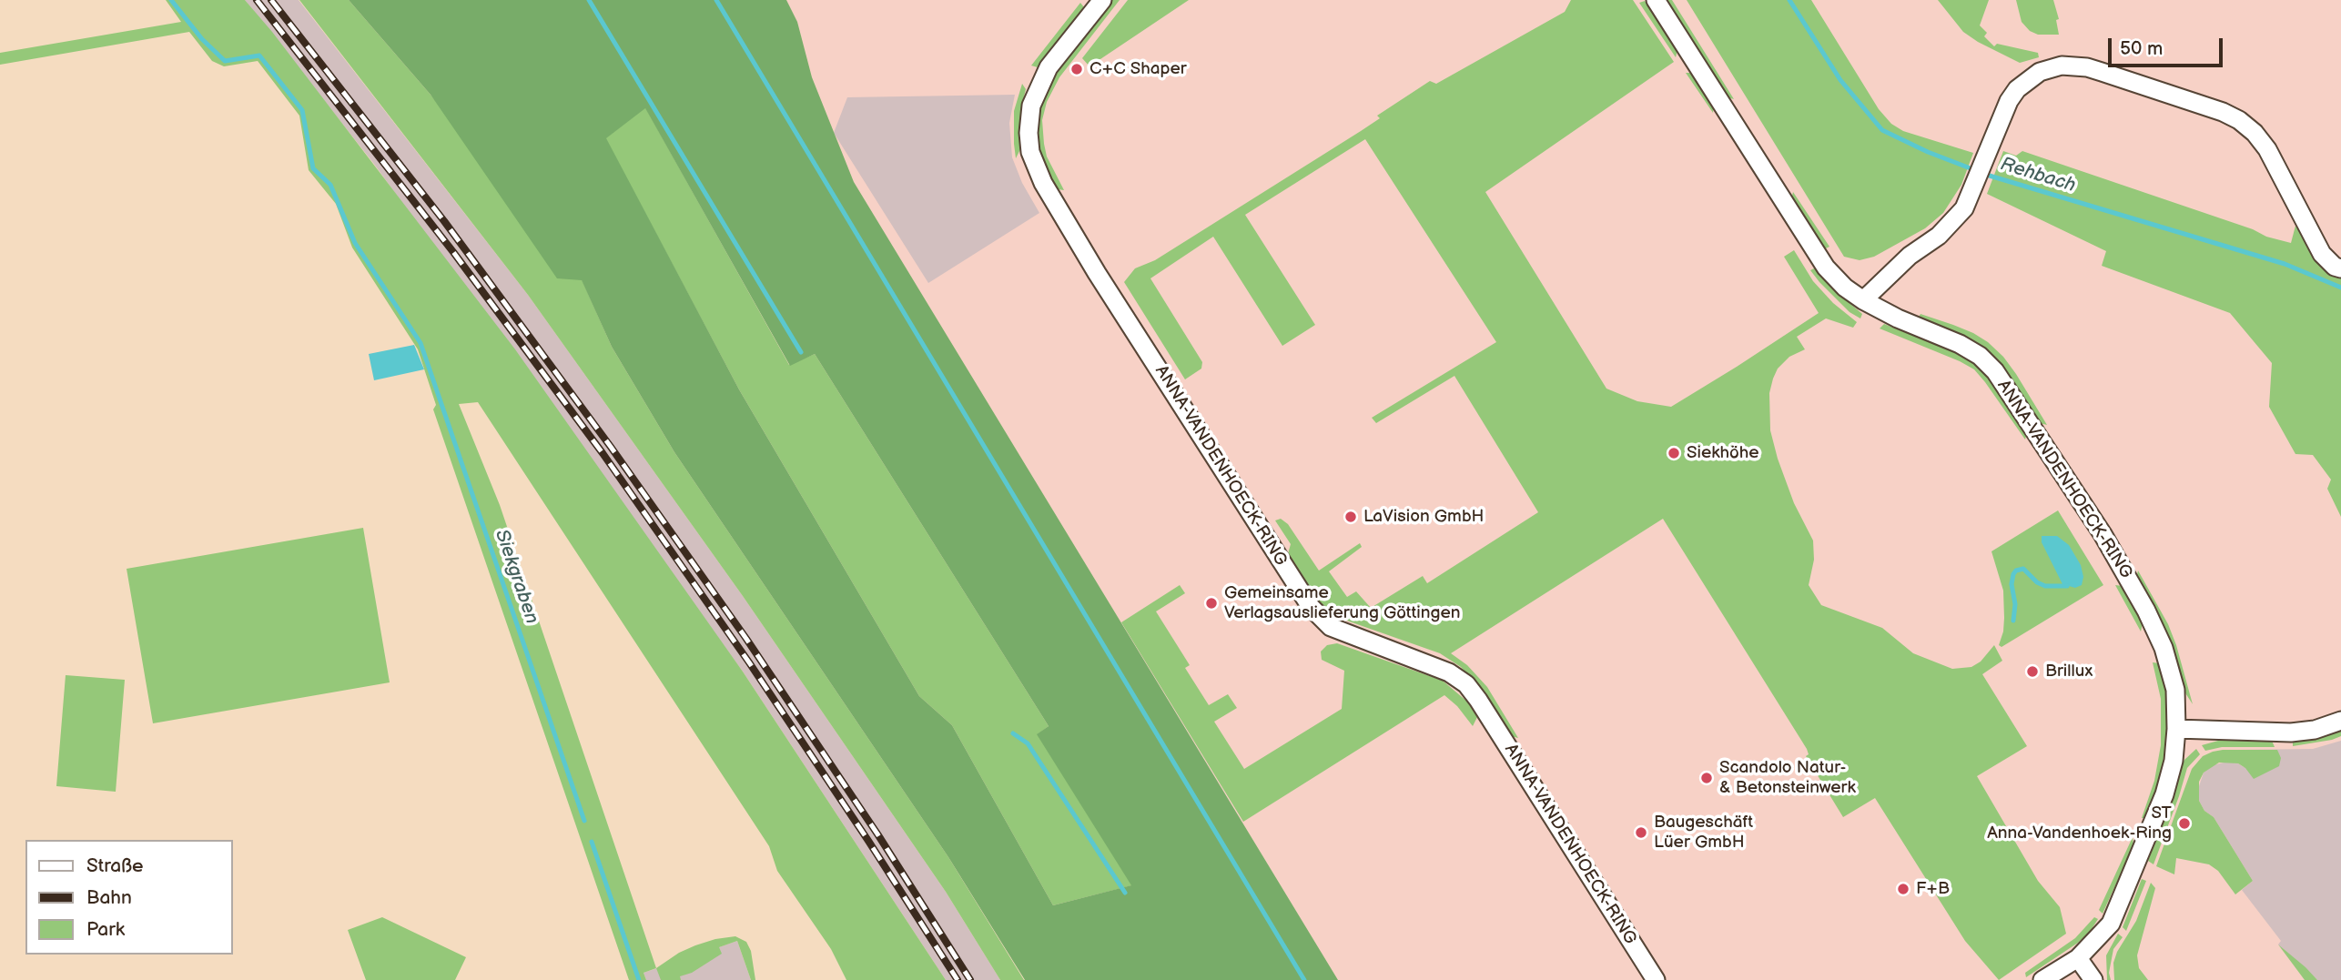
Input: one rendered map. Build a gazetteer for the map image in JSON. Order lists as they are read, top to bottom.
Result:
{
  "streets": {
    "street": ["ANNA-VANDENHOECK-RING"]
  },
  "water": ["Rehbach", "Siekgraben"],
  "places": [
    "C+C Shaper",
    "Siekhöhe",
    "LaVision GmbH",
    "Gemeinsame Verlagsauslieferung Göttingen",
    "Brillux",
    "Scandolo Natur- & Betonsteinwerk",
    "ST Anna-Vandenhoek-Ring",
    "Baugeschäft Lüer GmbH",
    "F+B"
  ],
  "legend": ["Straße", "Bahn", "Park"],
  "scale_bar": "50 m"
}
